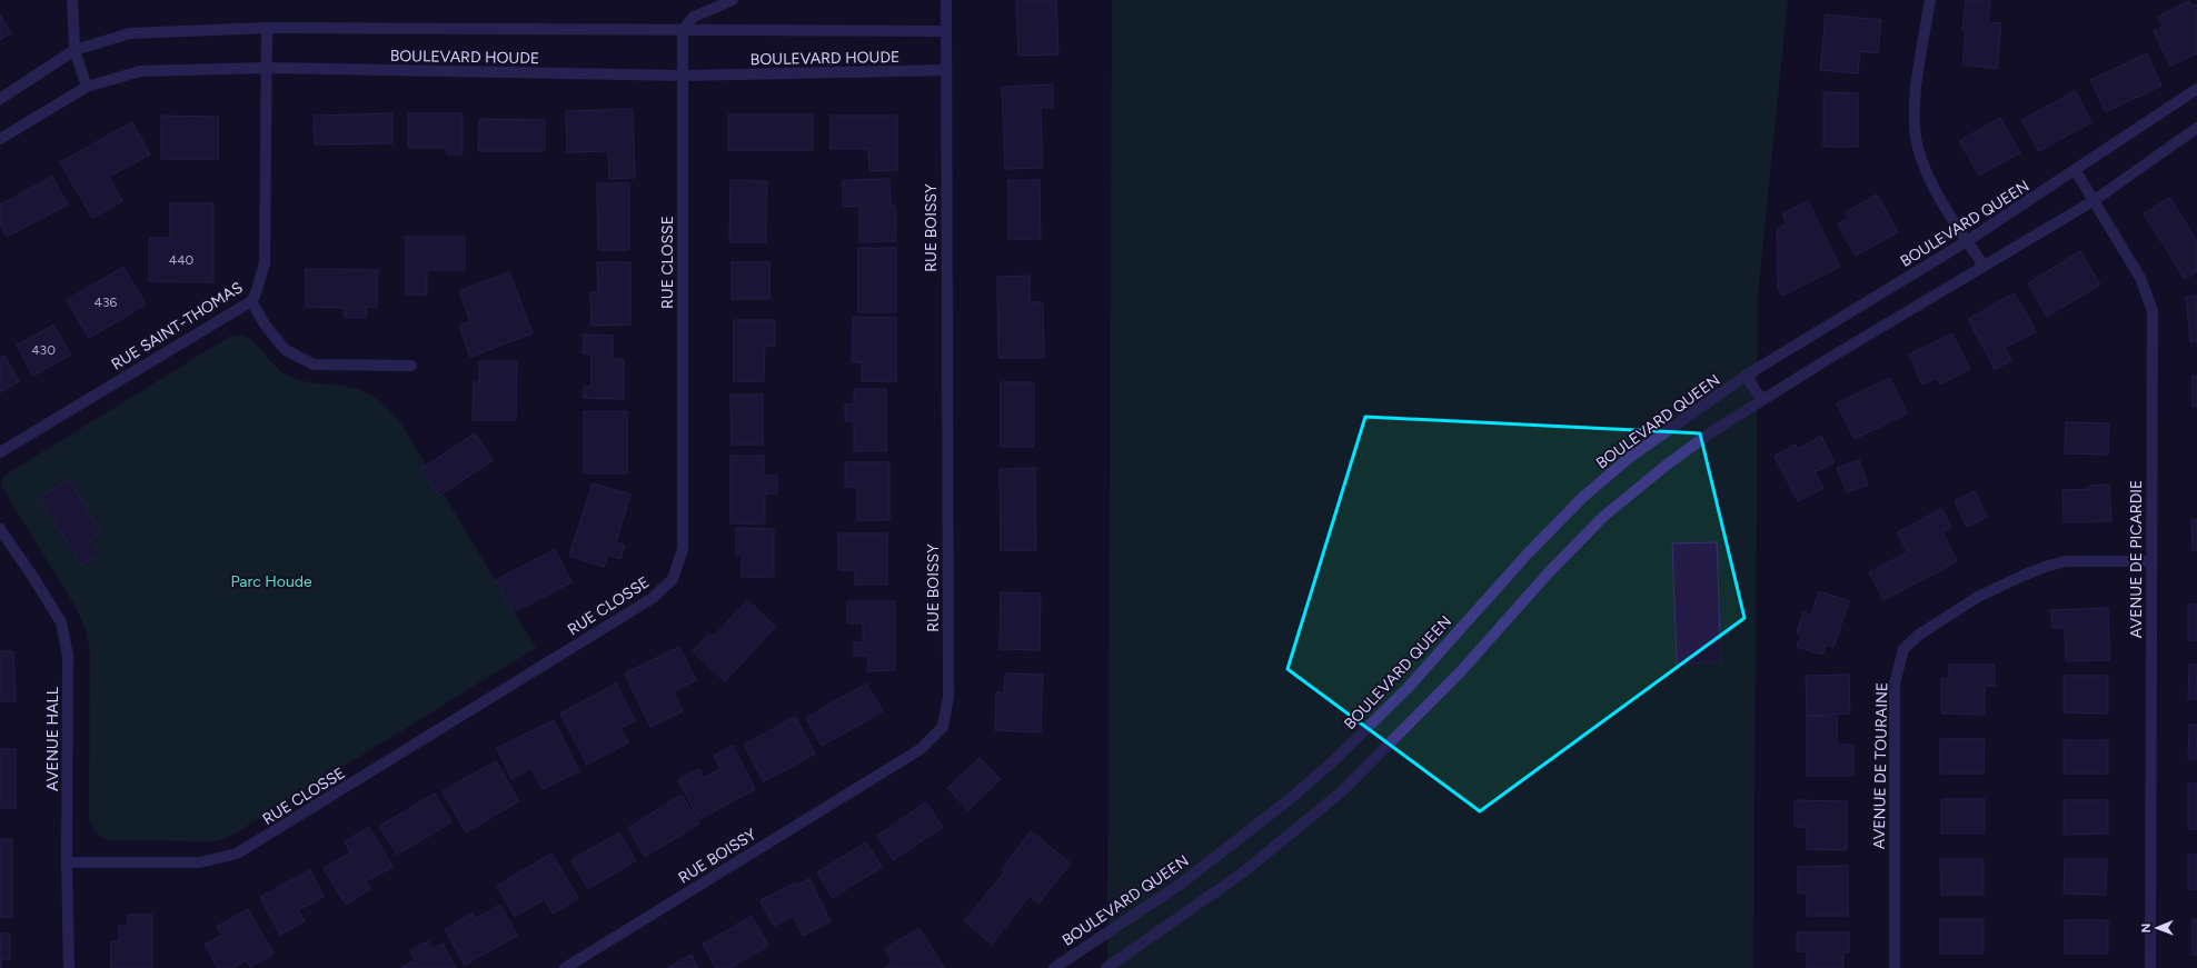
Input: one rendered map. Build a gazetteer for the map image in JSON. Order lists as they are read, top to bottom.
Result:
{
  "streets": {
    "street": [
      "BOULEVARD HOUDE",
      "BOULEVARD QUEEN",
      "RUE BOISSY",
      "RUE CLOSSE",
      "RUE SAINT-THOMAS",
      "AVENUE DE PICARDIE",
      "AVENUE HALL",
      "AVENUE DE TOURAINE"
    ]
  },
  "crossings": [
    ["BOULEVARD HOUDE", "RUE BOISSY"],
    ["BOULEVARD HOUDE", "RUE CLOSSE"],
    ["BOULEVARD HOUDE", "RUE SAINT-THOMAS"],
    ["BOULEVARD QUEEN", "AVENUE DE PICARDIE"],
    ["RUE CLOSSE", "AVENUE HALL"],
    ["AVENUE DE PICARDIE", "AVENUE DE TOURAINE"]
  ],
  "parks": ["Parc Houde"],
  "house_numbers": ["440", "436", "430"],
  "north": "left"
}
